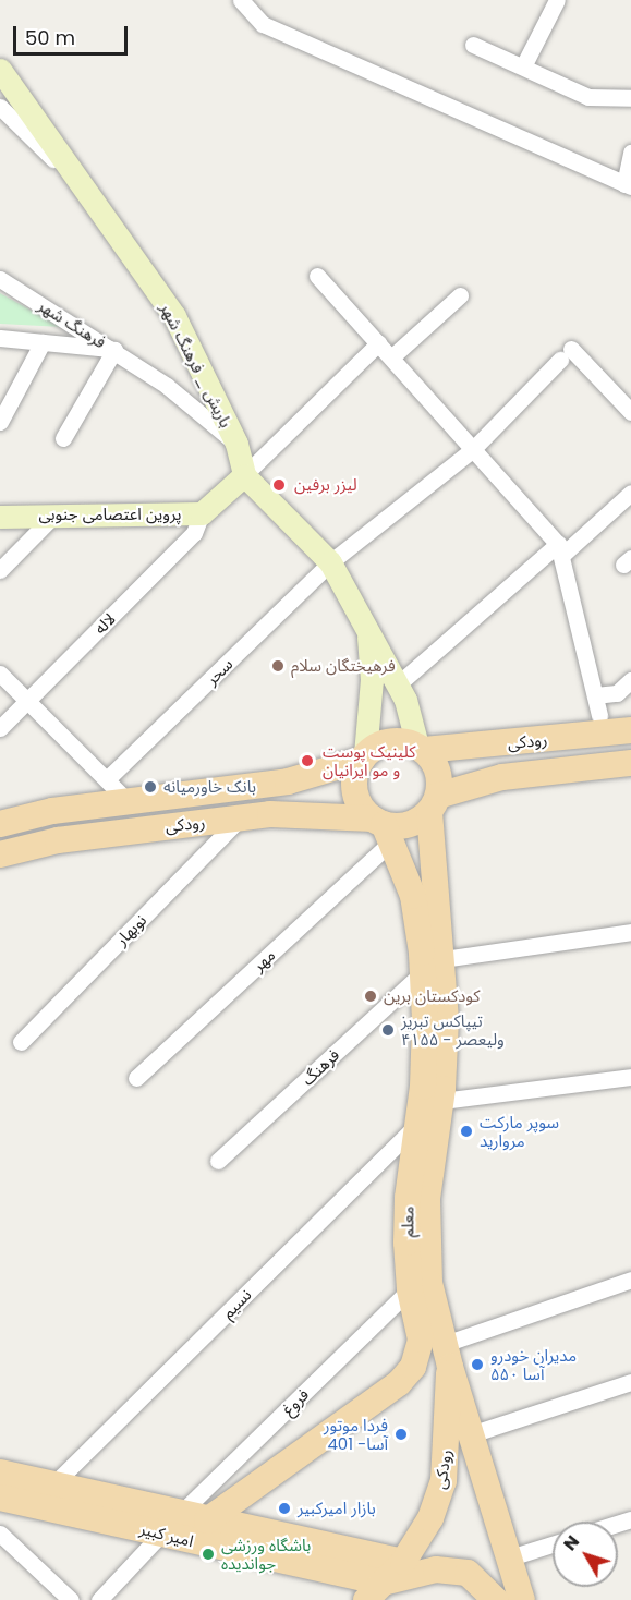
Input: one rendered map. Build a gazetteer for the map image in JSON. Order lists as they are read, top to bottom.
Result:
{
  "streets": {
    "main road": [
      "باریش _ فرهنگ شهر",
      "پروین اعتصامی جنوبی",
      "رودکی",
      "رودکى",
      "معلم",
      "امیر کبیر"
    ],
    "street": [
      "فرهنگ شهر",
      "لاله",
      "سحر",
      "نوبهار",
      "مهر",
      "فرهنگ",
      "نسیم",
      "فروغ"
    ]
  },
  "crossings": [
    ["باریش _ فرهنگ شهر", "پروین اعتصامی جنوبی"],
    ["پروین اعتصامی جنوبی", "لاله"],
    ["رودکی", "رودکى"],
    ["رودکی", "مهر"],
    ["رودکی", "معلم"],
    ["رودکى", "نوبهار"],
    ["رودکى", "مهر"],
    ["رودکى", "معلم"],
    ["مهر", "معلم"],
    ["فرهنگ", "معلم"],
    ["معلم", "نسیم"],
    ["معلم", "فروغ"],
    ["معلم", "امیر کبیر"],
    ["نسیم", "امیر کبیر"],
    ["فروغ", "امیر کبیر"]
  ],
  "places": [
    "لیزر برفین",
    "فرهیختگان سلام",
    "کلینیک پوست و مو ایرانیان",
    "بانک خاورمیانه",
    "کودکستان برین",
    "تیپاکس تبریز ولیعصر - ۴۱۵۵",
    "سوپر مارکت مروارید",
    "مدیران خودرو ۵۵۰ آسا",
    "فردا موتور 401 -آسا",
    "بازار امیرکبیر",
    "باشگاه ورزشی جواندیده"
  ],
  "scale_bar": "50 m",
  "north": "top left"
}
